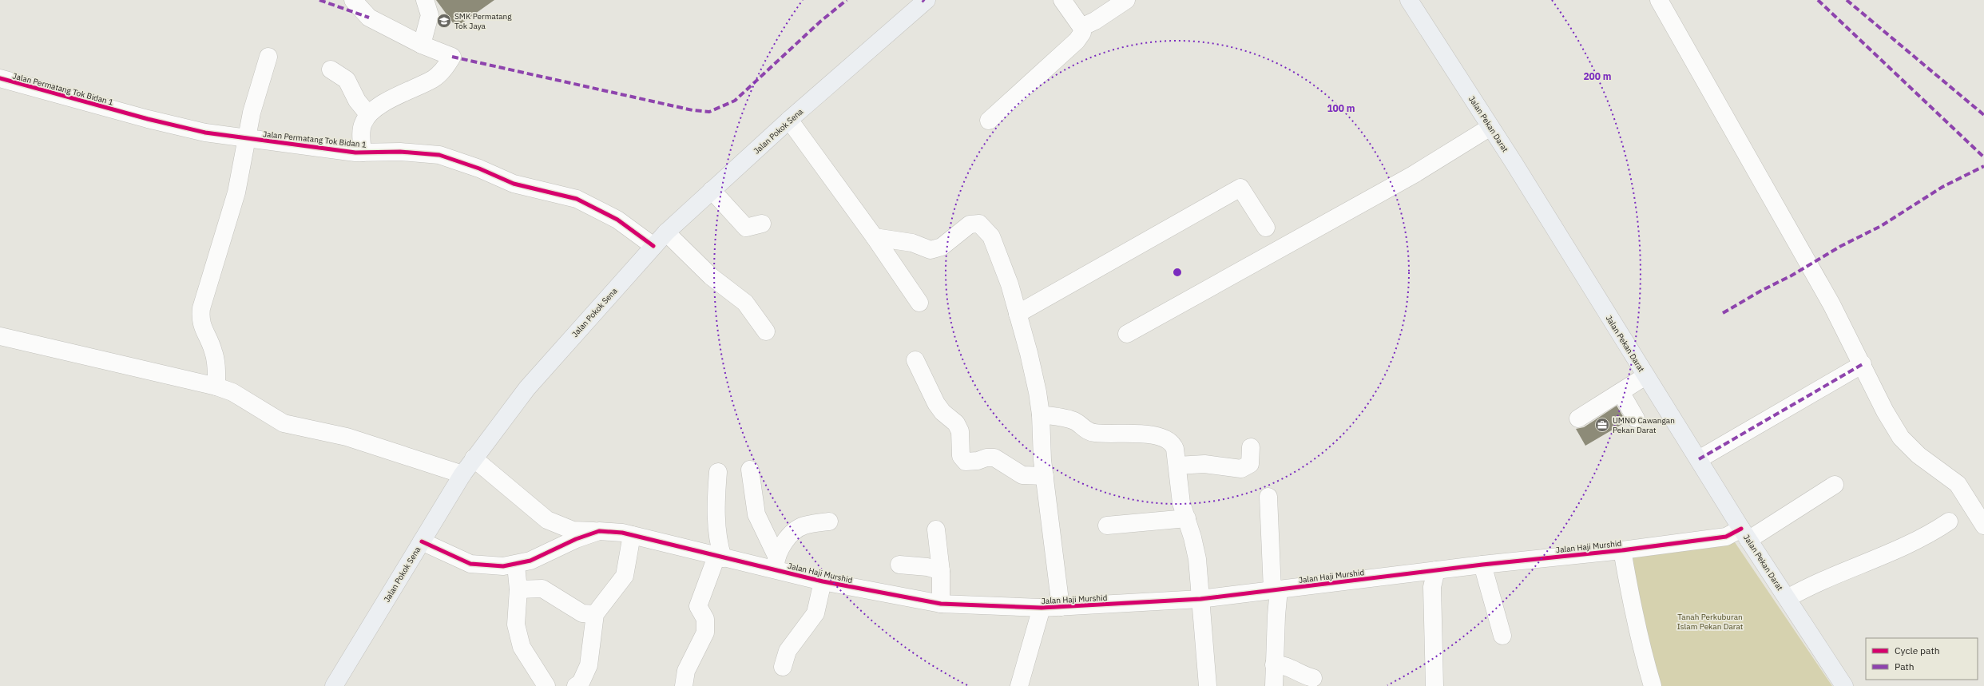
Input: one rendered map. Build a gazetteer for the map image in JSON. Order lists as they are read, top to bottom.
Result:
{
  "streets": {
    "main road": ["Jalan Pekan Darat", "Jalan Pokok Sena"],
    "street": ["Jalan Permatang Tok Bidan 1", "Jalan Haji Murshid"]
  },
  "crossings": [
    ["Jalan Permatang Tok Bidan 1", "Jalan Pokok Sena"],
    ["Jalan Pekan Darat", "Jalan Haji Murshid"],
    ["Jalan Pokok Sena", "Jalan Haji Murshid"]
  ],
  "parks": ["Tanah Perkuburan Islam Pekan Darat"],
  "places": {
    "school or university": ["SMK Permatang Tok Jaya"],
    "office": ["UMNO Cawangan Pekan Darat"]
  },
  "legend": ["Cycle path", "Path"],
  "rings": ["200 m", "100 m"]
}
